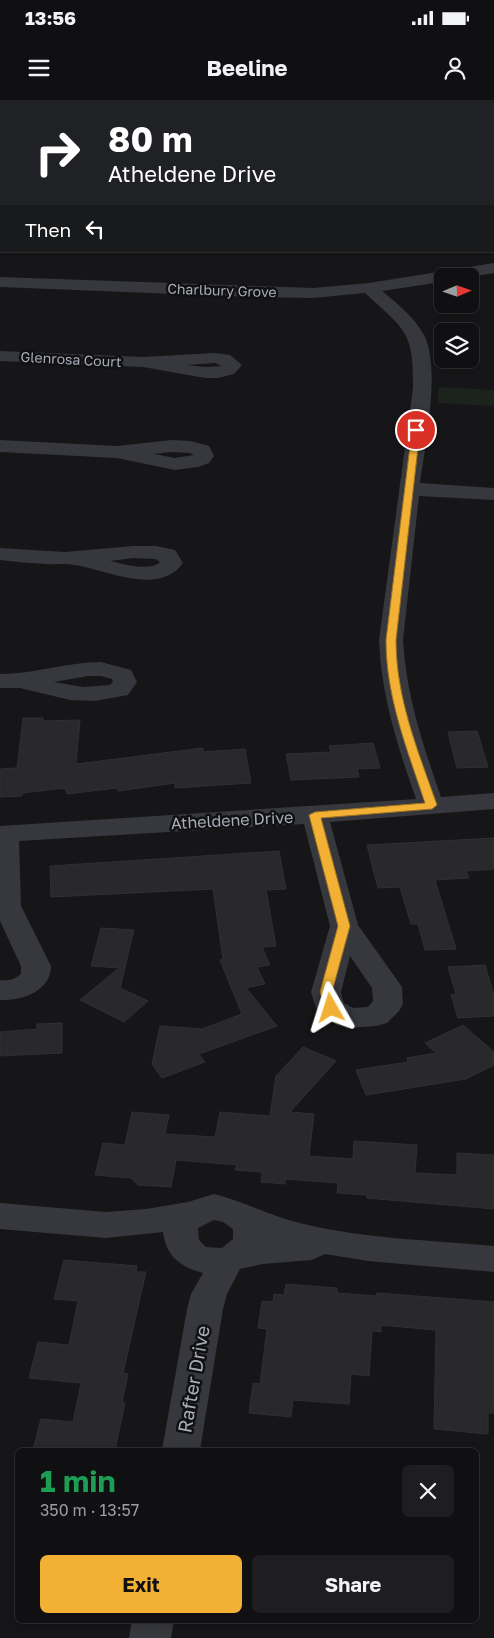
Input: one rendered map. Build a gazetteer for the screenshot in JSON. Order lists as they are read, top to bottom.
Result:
{
  "streets": {
    "street": [
      "Charlbury Grove",
      "Glenrosa Court",
      "Atheldene Drive",
      "Rafter Drive"
    ]
  },
  "north": "right",
  "page": {
    "status": "13:56",
    "header": "Beeline",
    "turn": ["80 m", "Atheldene Drive"],
    "then": "Then",
    "heading": ["1 min", "350 m · 13:57"],
    "buttons": ["Exit", "Share"]
  }
}
